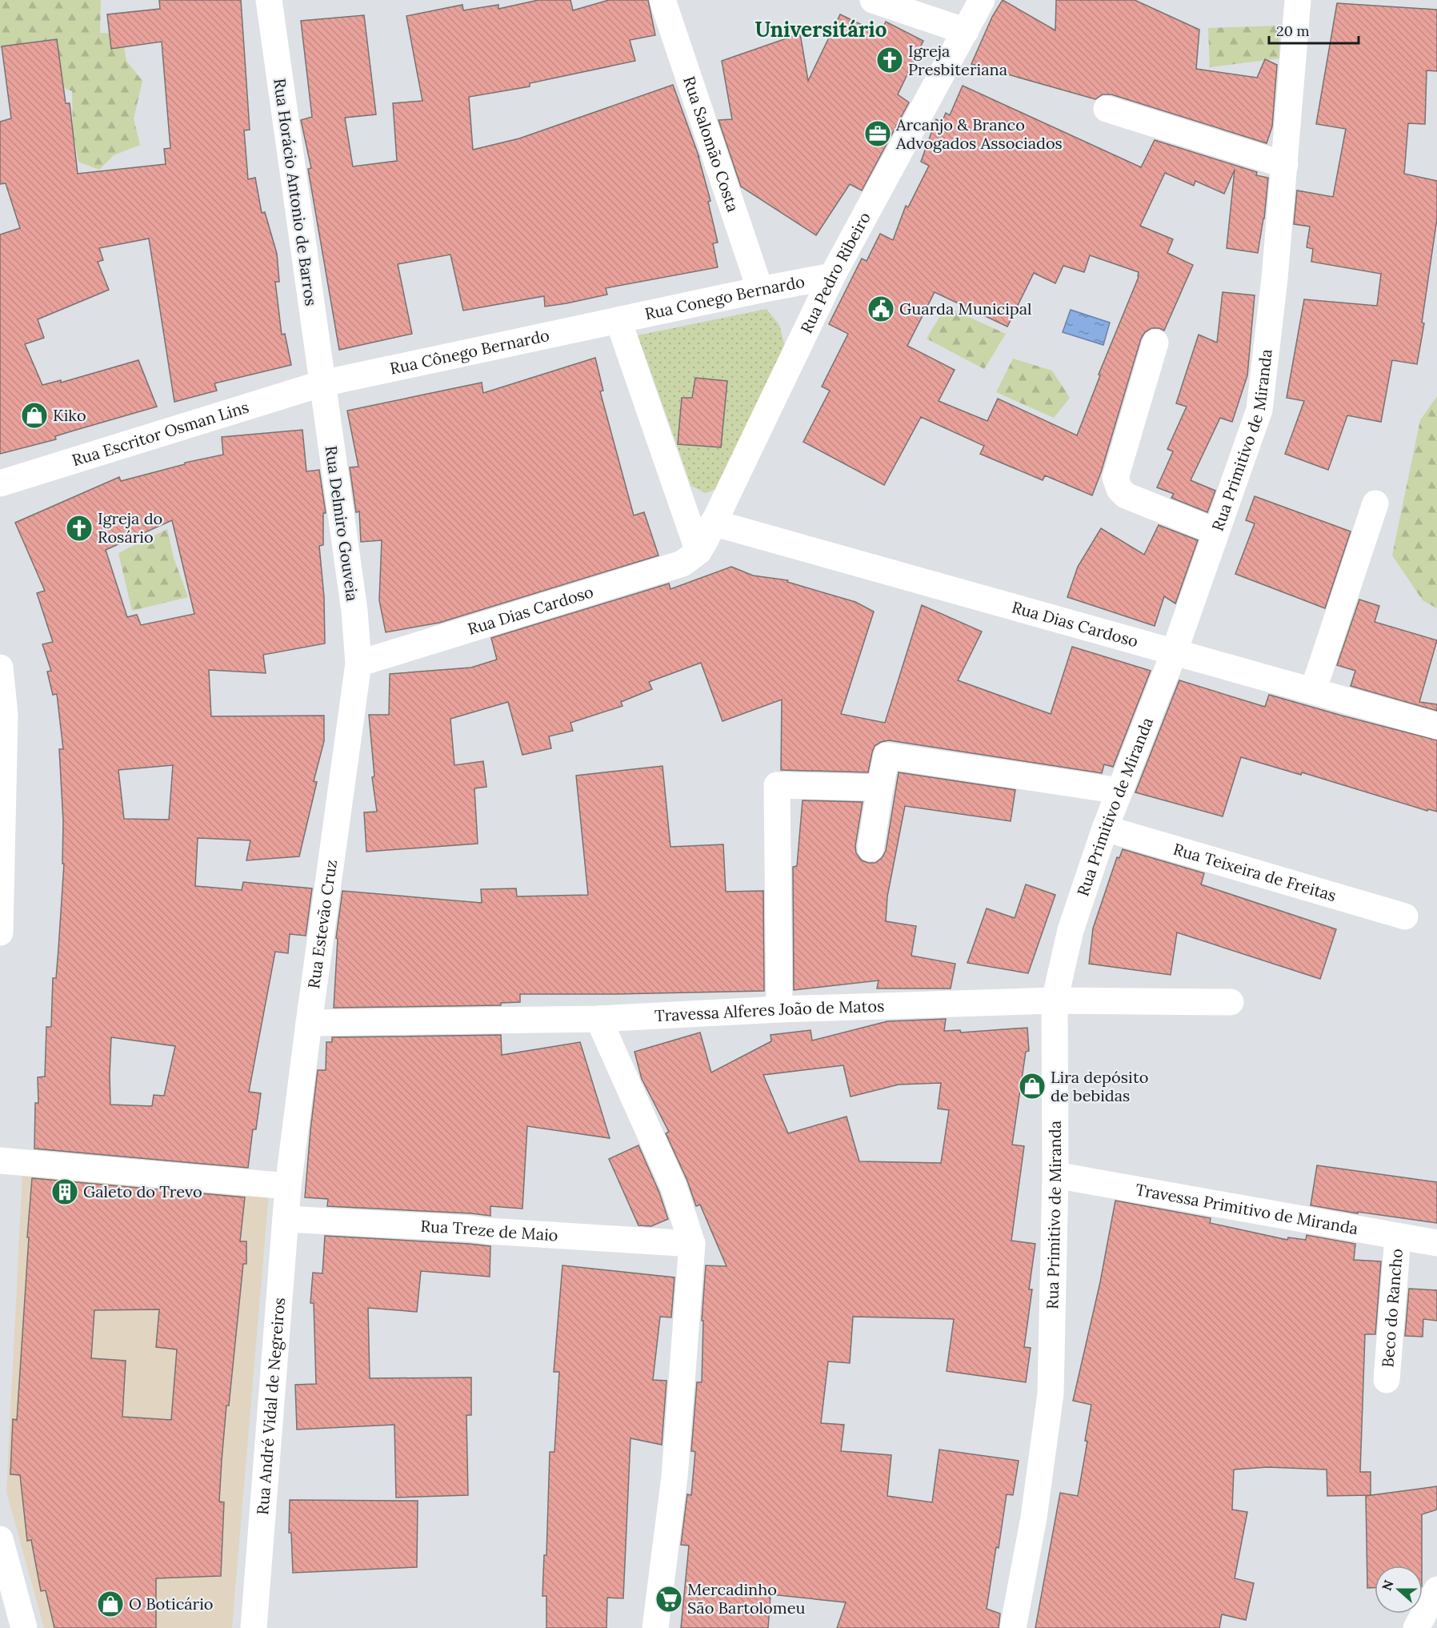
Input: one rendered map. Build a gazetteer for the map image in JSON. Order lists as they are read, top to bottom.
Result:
{
  "streets": {
    "street": [
      "Rua Salomão Costa",
      "Rua Horácio Antonio de Barros",
      "Rua Pedro Ribeiro",
      "Rua Conego Bernardo",
      "Rua Cônego Bernardo",
      "Rua Escritor Osman Lins",
      "Rua Primitivo de Miranda",
      "Rua Delmiro Gouveia",
      "Rua Dias Cardoso",
      "Rua Teixeira de Freitas",
      "Rua Estevão Cruz",
      "Travessa Alferes João de Matos",
      "Travessa Primitivo de Miranda",
      "Rua Treze de Maio",
      "Beco do Rancho",
      "Rua André Vidal de Negreiros"
    ]
  },
  "crossings": [
    ["Rua Salomão Costa", "Rua Conego Bernardo"],
    ["Rua Horácio Antonio de Barros", "Rua Cônego Bernardo"],
    ["Rua Horácio Antonio de Barros", "Rua Escritor Osman Lins"],
    ["Rua Horácio Antonio de Barros", "Rua Delmiro Gouveia"],
    ["Rua Pedro Ribeiro", "Rua Conego Bernardo"],
    ["Rua Pedro Ribeiro", "Rua Dias Cardoso"],
    ["Rua Conego Bernardo", "Rua Cônego Bernardo"],
    ["Rua Cônego Bernardo", "Rua Escritor Osman Lins"],
    ["Rua Cônego Bernardo", "Rua Delmiro Gouveia"],
    ["Rua Escritor Osman Lins", "Rua Delmiro Gouveia"],
    ["Rua Primitivo de Miranda", "Rua Dias Cardoso"],
    ["Rua Primitivo de Miranda", "Rua Teixeira de Freitas"],
    ["Rua Primitivo de Miranda", "Travessa Alferes João de Matos"],
    ["Rua Primitivo de Miranda", "Travessa Primitivo de Miranda"],
    ["Rua Delmiro Gouveia", "Rua Dias Cardoso"],
    ["Rua Delmiro Gouveia", "Rua Estevão Cruz"],
    ["Rua Dias Cardoso", "Rua Estevão Cruz"],
    ["Rua Estevão Cruz", "Travessa Alferes João de Matos"],
    ["Rua Estevão Cruz", "Rua André Vidal de Negreiros"],
    ["Travessa Primitivo de Miranda", "Beco do Rancho"],
    ["Rua Treze de Maio", "Rua André Vidal de Negreiros"]
  ],
  "districts": ["Universitário"],
  "places": {
    "church": ["Igreja Presbiteriana", "Igreja do Rosário"],
    "office": ["Arcanjo & Branco Advogados Associados"],
    "public building": ["Guarda Municipal"],
    "shop": ["Kiko", "Lira depósito de bebidas", "O Boticário"],
    "building": ["Galeto do Trevo"],
    "supermarket": ["Mercadinho São Bartolomeu"]
  },
  "scale_bar": "20 m",
  "north": "left"
}
